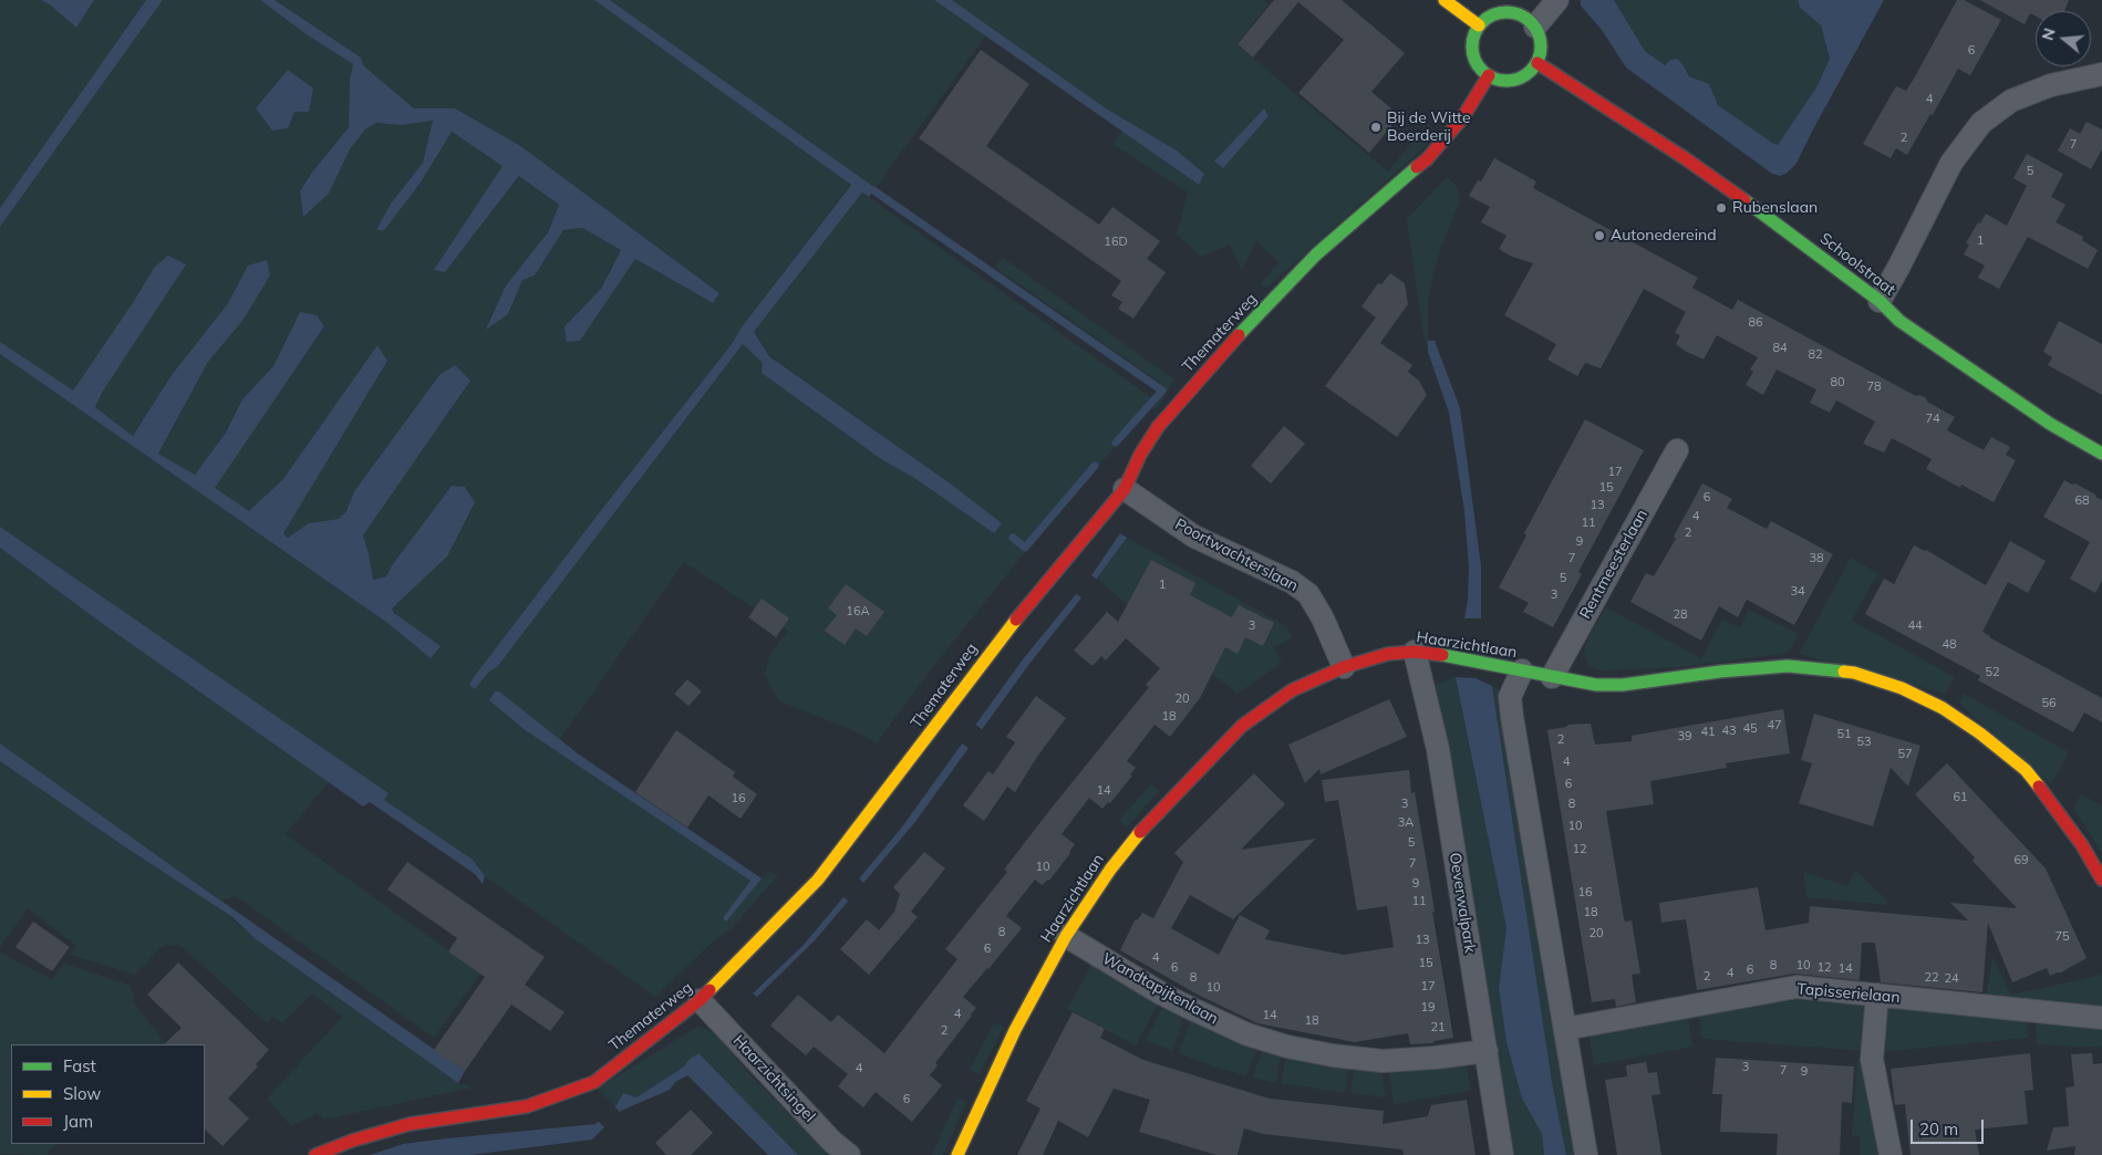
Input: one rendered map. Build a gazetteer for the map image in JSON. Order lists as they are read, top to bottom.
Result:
{
  "streets": {
    "street": [
      "Schoolstraat",
      "Thematerweg",
      "Poortwachterslaan",
      "Rentmeesterlaan",
      "Haarzichtlaan",
      "Oeverwalpark",
      "Wandtapijtenlaan",
      "Tapisserielaan",
      "Haarzichtsingel"
    ]
  },
  "crossings": [
    ["Schoolstraat", "Thematerweg"],
    ["Thematerweg", "Poortwachterslaan"],
    ["Thematerweg", "Haarzichtsingel"],
    ["Poortwachterslaan", "Haarzichtlaan"],
    ["Rentmeesterlaan", "Haarzichtlaan"],
    ["Haarzichtlaan", "Oeverwalpark"],
    ["Haarzichtlaan", "Wandtapijtenlaan"],
    ["Oeverwalpark", "Wandtapijtenlaan"]
  ],
  "places": ["Bij de Witte Boerderij", "Rubenslaan", "Autonedereind"],
  "house_numbers": [
    "6",
    "4",
    "2",
    "7",
    "5",
    "1",
    "16D",
    "86",
    "84",
    "82",
    "80",
    "78",
    "74",
    "17",
    "15",
    "6",
    "68",
    "13",
    "4",
    "11",
    "2",
    "9",
    "7",
    "38",
    "5",
    "1",
    "34",
    "3",
    "16A",
    "28",
    "3",
    "44",
    "48",
    "52",
    "20",
    "56",
    "18",
    "47",
    "45",
    "43",
    "41",
    "51",
    "39",
    "2",
    "53",
    "57",
    "4",
    "6",
    "14",
    "61",
    "16",
    "3",
    "8",
    "3A",
    "10",
    "5",
    "12",
    "69",
    "7",
    "10",
    "9",
    "16",
    "11",
    "18",
    "8",
    "20",
    "75",
    "13",
    "6",
    "4",
    "15",
    "8",
    "10",
    "6",
    "12",
    "14",
    "6",
    "4",
    "2",
    "8",
    "22",
    "24",
    "17",
    "10",
    "19",
    "4",
    "14",
    "18",
    "21",
    "2",
    "3",
    "4",
    "7",
    "9",
    "6"
  ],
  "legend": ["Fast", "Slow", "Jam"],
  "scale_bar": "20 m",
  "north": "left"
}
